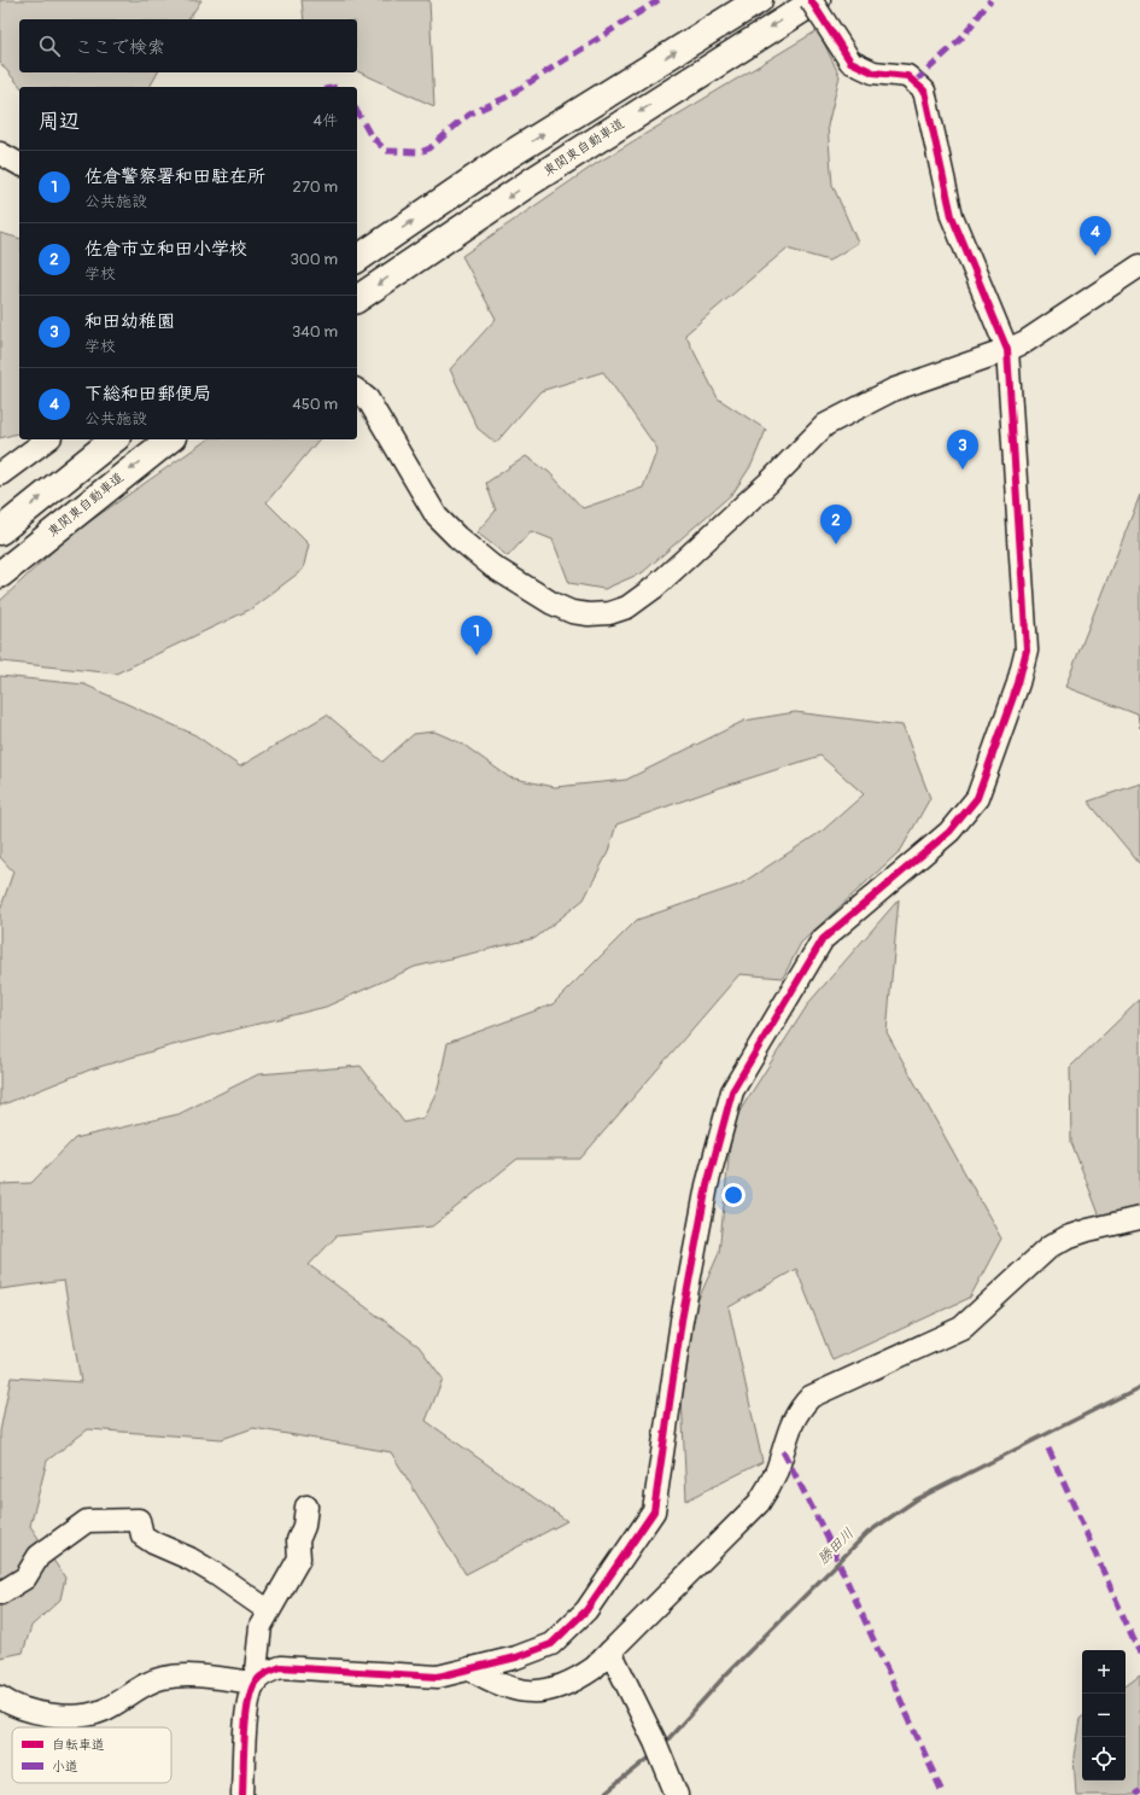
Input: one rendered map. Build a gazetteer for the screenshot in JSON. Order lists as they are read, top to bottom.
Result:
{
  "streets": {
    "highway": ["東関東自動車道"]
  },
  "water": ["勝田川"],
  "legend": ["自転車道", "小道"],
  "page": {
    "search": "ここで検索",
    "heading": ["周辺", "4件"],
    "list": [
      {
        "mark": "1",
        "name": "佐倉警察署和田駐在所",
        "note": "公共施設",
        "value": "270 m"
      },
      {
        "mark": "2",
        "name": "佐倉市立和田小学校",
        "note": "学校",
        "value": "300 m"
      },
      {
        "mark": "3",
        "name": "和田幼稚園",
        "note": "学校",
        "value": "340 m"
      },
      {
        "mark": "4",
        "name": "下総和田郵便局",
        "note": "公共施設",
        "value": "450 m"
      }
    ],
    "pins": [
      "4",
      "3",
      "2",
      "1"
    ],
    "map_buttons": ["+", "−"]
  }
}
